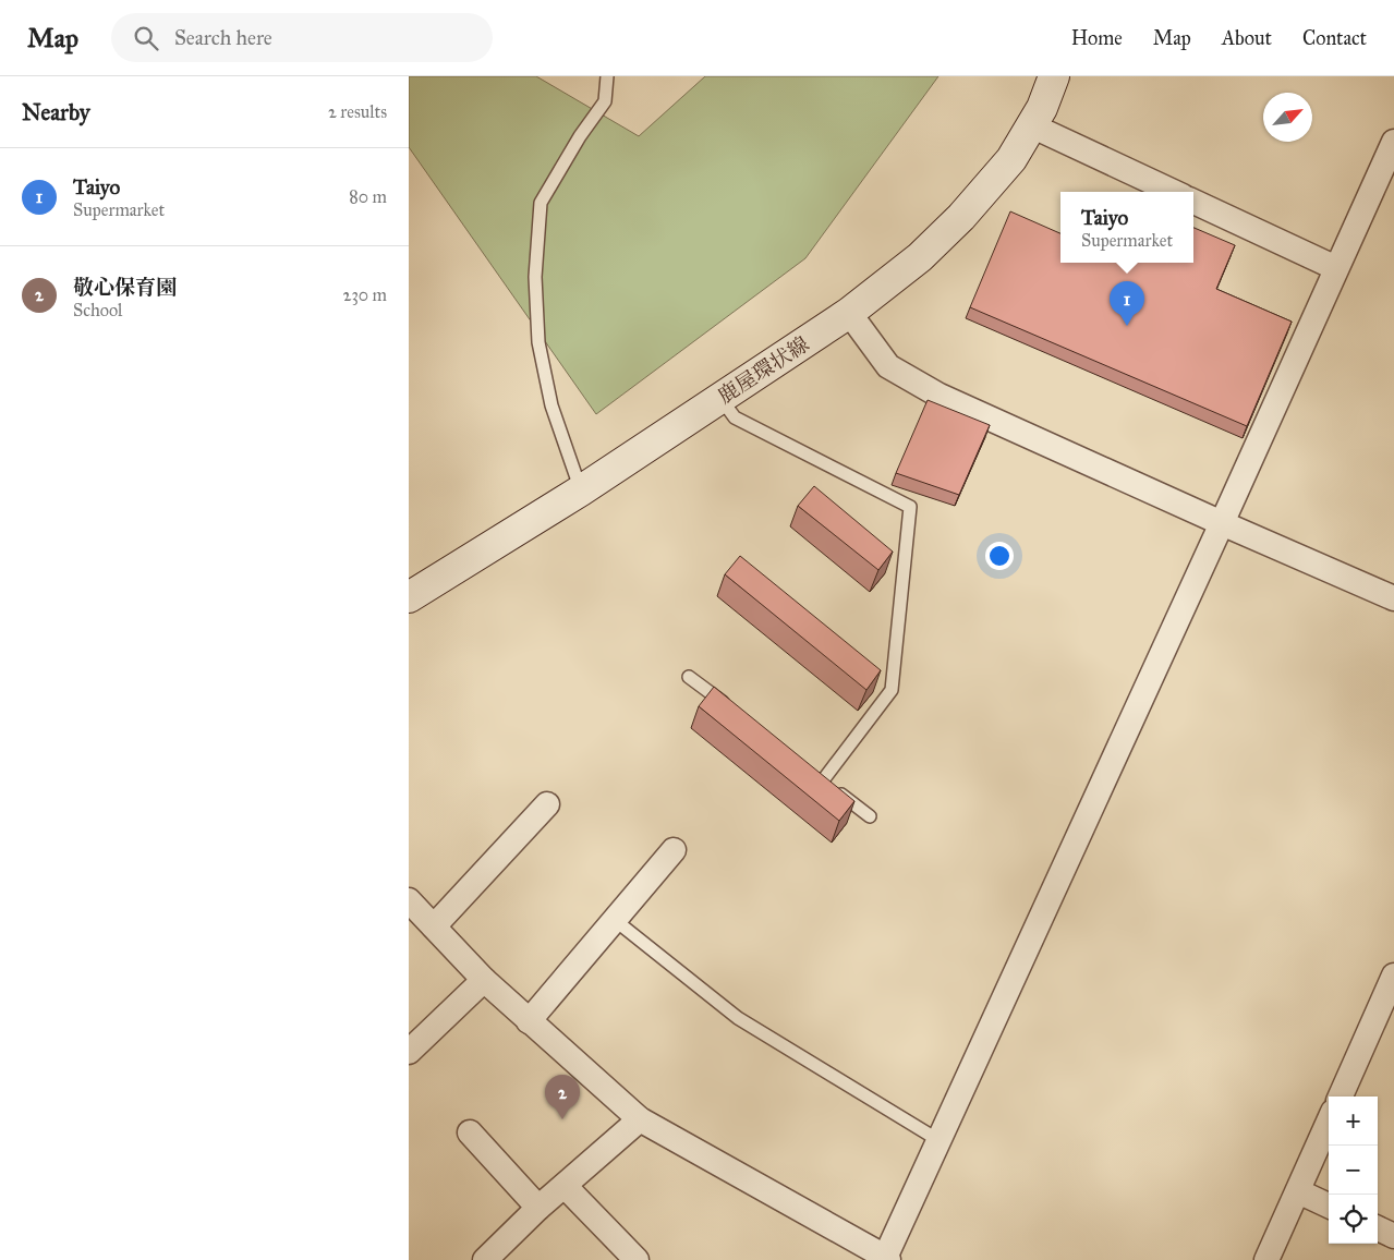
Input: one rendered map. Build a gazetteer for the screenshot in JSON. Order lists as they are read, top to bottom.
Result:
{
  "streets": {
    "main road": ["鹿屋環状線"]
  },
  "north": "top right",
  "page": {
    "header": "Map",
    "search": "Search here",
    "nav": [
      "Home",
      "Map",
      "About",
      "Contact"
    ],
    "heading": ["Nearby", "2 results"],
    "list": [
      {
        "mark": "1",
        "name": "Taiyo",
        "note": "Supermarket",
        "value": "80 m"
      },
      {
        "mark": "2",
        "name": "敬心保育園",
        "note": "School",
        "value": "230 m"
      }
    ],
    "popup": ["Taiyo", "Supermarket"],
    "pins": ["1", "2"],
    "map_buttons": ["+", "−"]
  }
}
